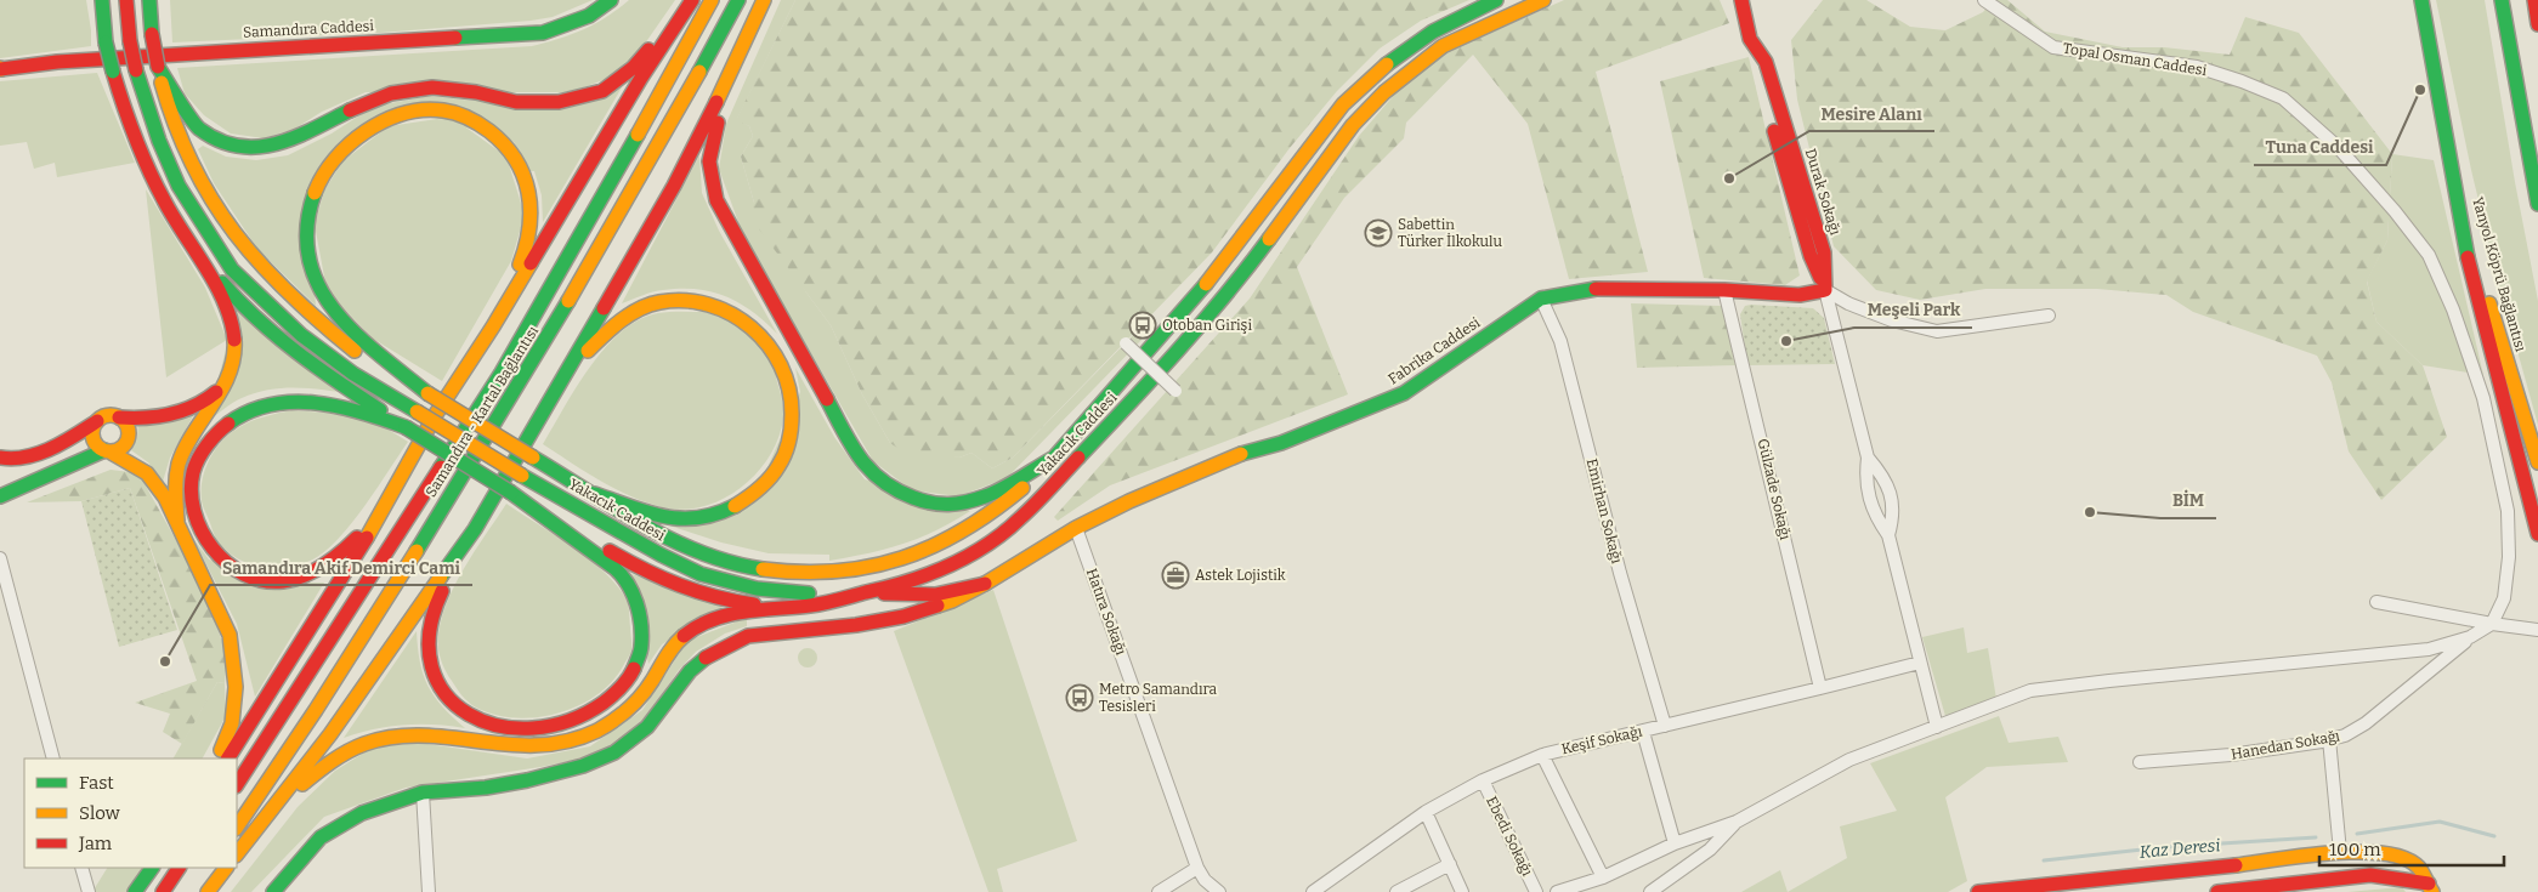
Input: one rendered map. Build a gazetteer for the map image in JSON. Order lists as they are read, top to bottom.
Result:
{
  "streets": {
    "main road": [
      "Samandıra Caddesi",
      "Durak Sokağı",
      "Yanyol Köprü Bağlantısı",
      "Fabrika Caddesi",
      "Samandıra - Kartal Bağlantısı",
      "Yakacık Caddesi"
    ],
    "street": [
      "Topal Osman Caddesi",
      "Gülzade Sokağı",
      "Emirhan Sokağı",
      "Hatıra Sokağı",
      "Keşif Sokağı",
      "Hanedan Sokağı",
      "Ebedi Sokağı"
    ]
  },
  "crossings": [
    ["Durak Sokağı", "Fabrika Caddesi"],
    ["Durak Sokağı", "Keşif Sokağı"],
    ["Fabrika Caddesi", "Gülzade Sokağı"],
    ["Fabrika Caddesi", "Emirhan Sokağı"],
    ["Fabrika Caddesi", "Hatıra Sokağı"],
    ["Gülzade Sokağı", "Keşif Sokağı"],
    ["Emirhan Sokağı", "Keşif Sokağı"],
    ["Keşif Sokağı", "Ebedi Sokağı"]
  ],
  "water": ["Kaz Deresi"],
  "places": {
    "other": [
      "Tuna Caddesi",
      "Mesire Alanı",
      "Meşeli Park",
      "BİM",
      "Samandıra Akif Demirci Cami"
    ],
    "school or university": ["Sabettin Türker İlkokulu"],
    "bus stop": ["Otoban Girişi", "Metro Samandıra Tesisleri"],
    "office": ["Astek Lojistik"]
  },
  "legend": ["Fast", "Slow", "Jam"],
  "scale_bar": "100 m"
}
